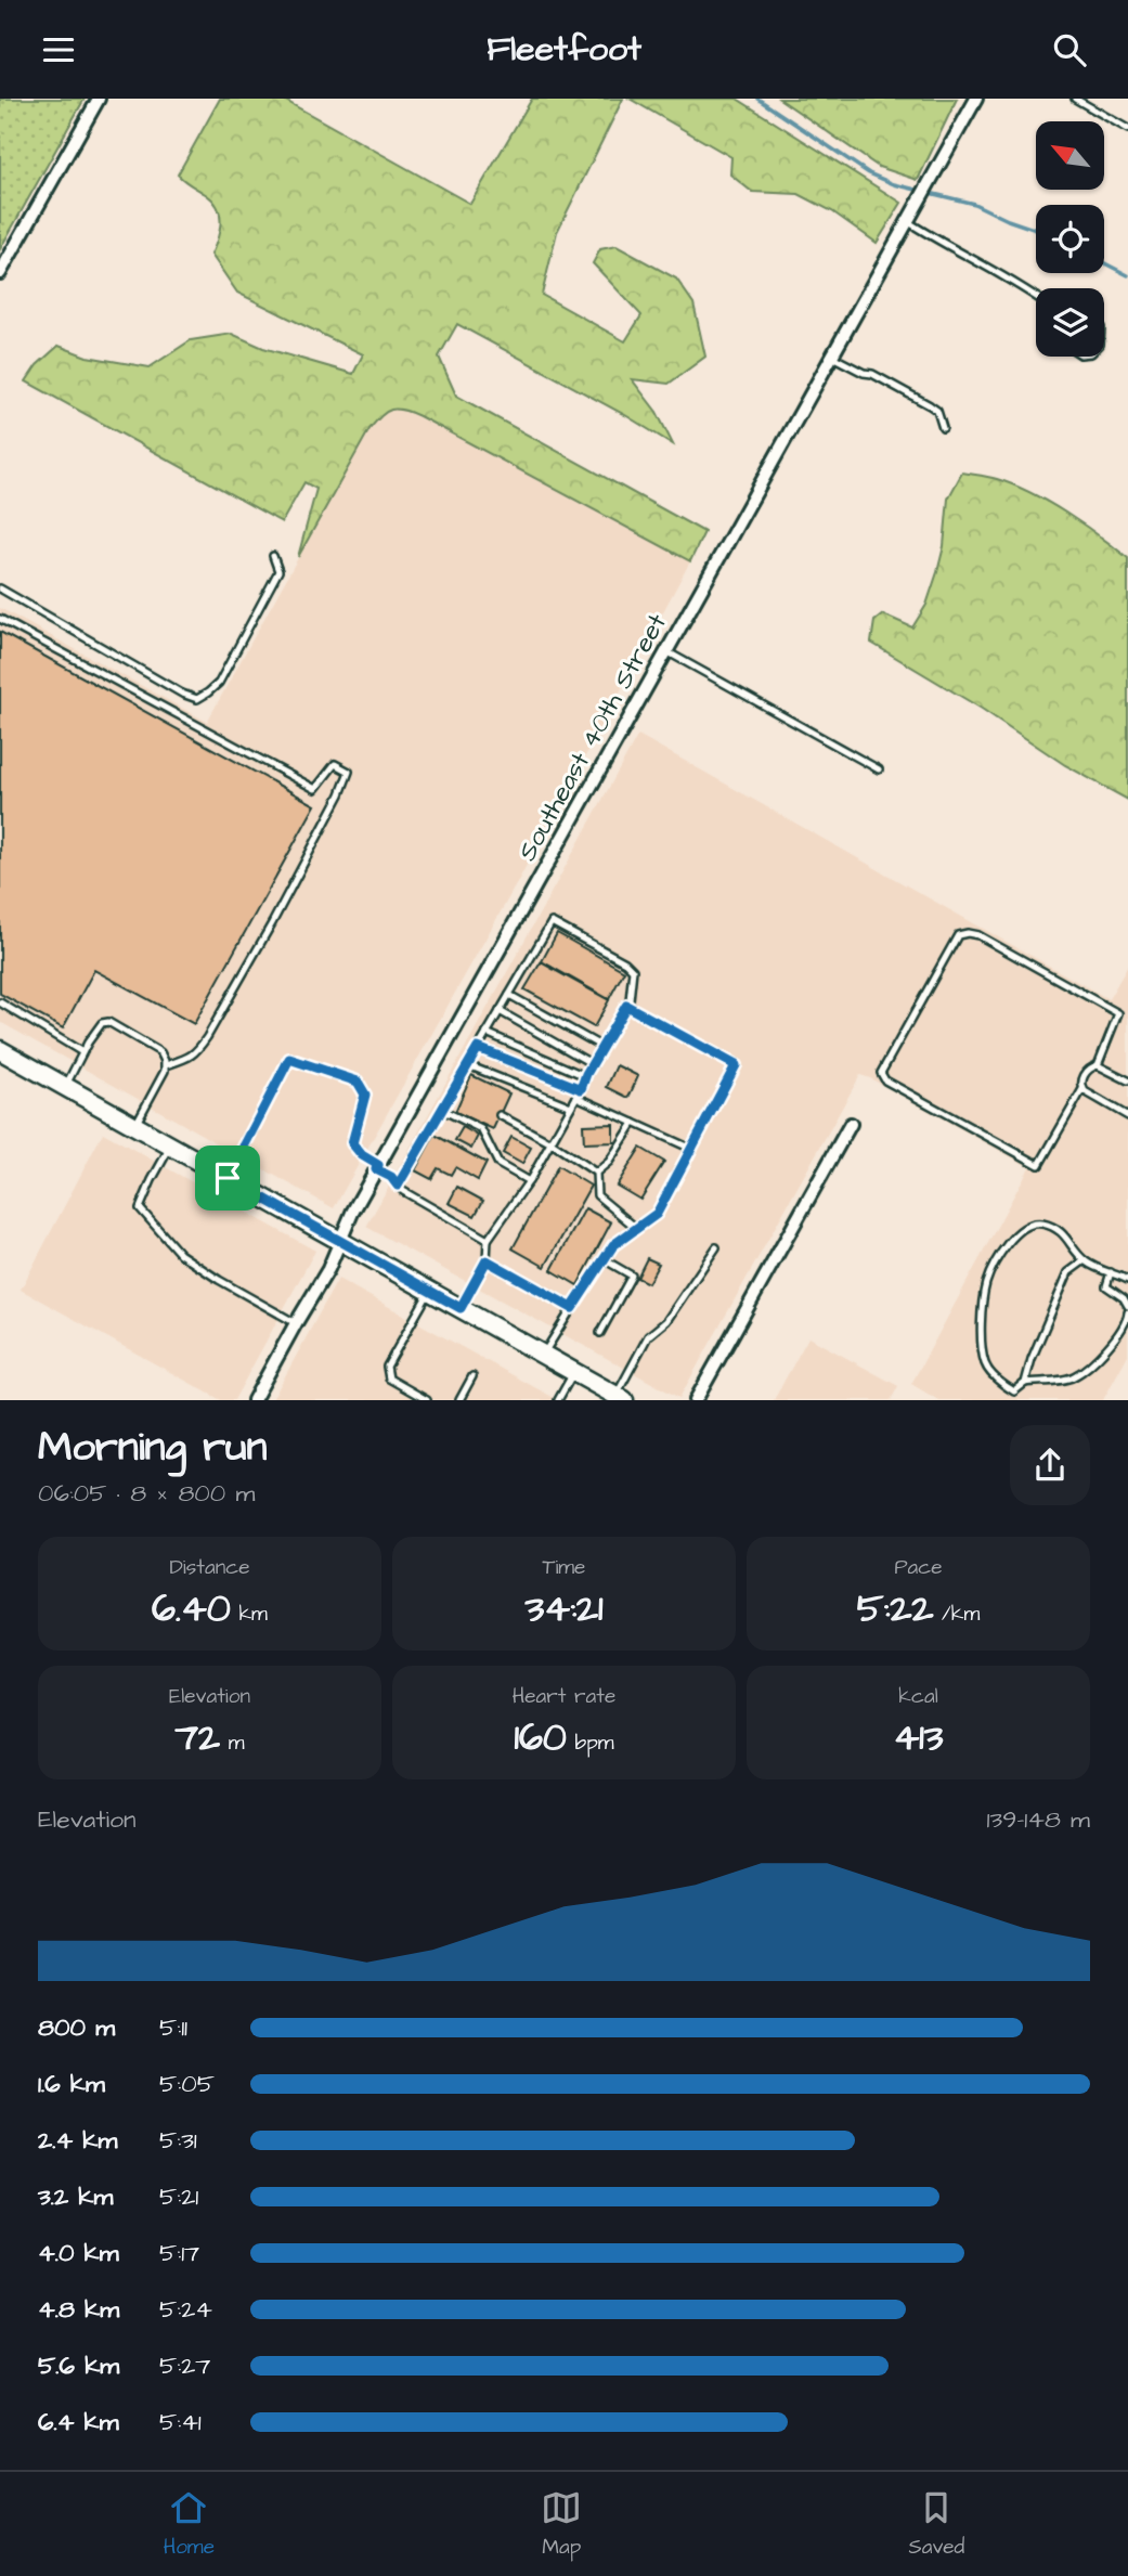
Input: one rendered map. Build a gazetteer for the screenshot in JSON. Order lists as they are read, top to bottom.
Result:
{
  "streets": {
    "street": ["Southeast 40th Street"]
  },
  "north": "top left",
  "page": {
    "header": "Fleetfoot",
    "heading": ["Morning run", "06:05 · 8 × 800 m"],
    "stats": [
      ["Distance", "6.40 km"],
      ["Time", "34:21"],
      ["Pace", "5:22 /km"],
      ["Elevation", "72 m"],
      ["Heart rate", "160 bpm"],
      ["kcal", "413"]
    ],
    "chart": ["Elevation", "139–148 m"],
    "list": [
      {
        "name": "800 m",
        "note": "5:11"
      },
      {
        "name": "1.6 km",
        "note": "5:05"
      },
      {
        "name": "2.4 km",
        "note": "5:31"
      },
      {
        "name": "3.2 km",
        "note": "5:21"
      },
      {
        "name": "4.0 km",
        "note": "5:17"
      },
      {
        "name": "4.8 km",
        "note": "5:24"
      },
      {
        "name": "5.6 km",
        "note": "5:27"
      },
      {
        "name": "6.4 km",
        "note": "5:41"
      }
    ],
    "tabs": ["Home", "Map", "Saved"]
  }
}
